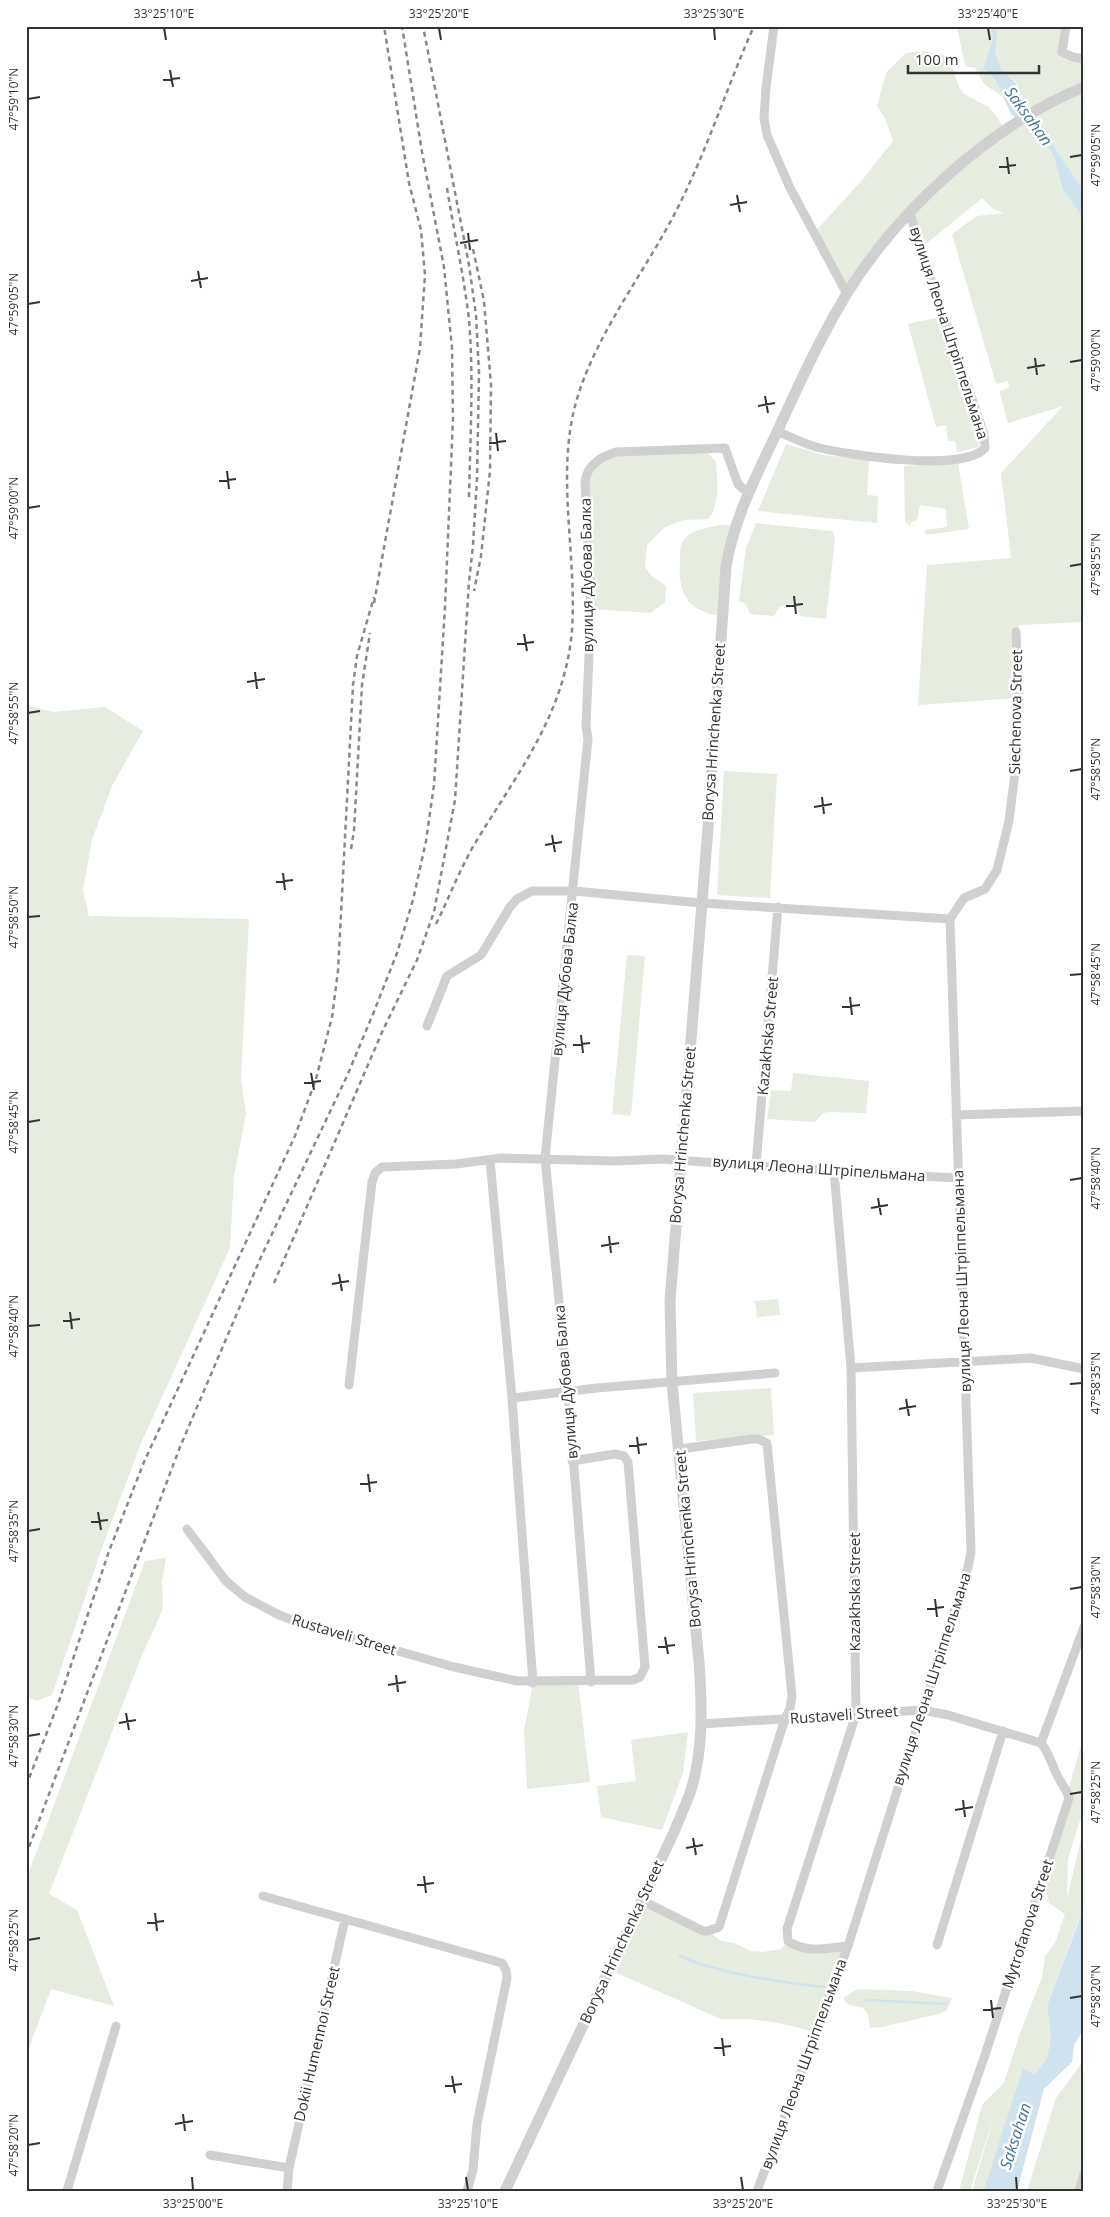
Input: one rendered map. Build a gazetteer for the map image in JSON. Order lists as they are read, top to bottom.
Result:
{
  "streets": {
    "street": [
      "вулиця Леона Штріппельмана",
      "вулиця Дубова Балка",
      "Siechenova Street",
      "Borysa Hrinchenka Street",
      "Kazakhska Street",
      "вулиця Леона Штріпельмана",
      "Rustaveli Street",
      "Mytrofanova Street",
      "Dokii Humennoi Street"
    ]
  },
  "crossings": [
    ["вулиця Леона Штріппельмана", "Siechenova Street"],
    ["вулиця Леона Штріппельмана", "Borysa Hrinchenka Street"],
    ["вулиця Леона Штріппельмана", "Kazakhska Street"],
    ["вулиця Леона Штріппельмана", "вулиця Леона Штріпельмана"],
    ["вулиця Леона Штріппельмана", "Rustaveli Street"],
    ["вулиця Дубова Балка", "Borysa Hrinchenka Street"],
    ["вулиця Дубова Балка", "вулиця Леона Штріпельмана"],
    ["вулиця Дубова Балка", "Rustaveli Street"],
    ["Borysa Hrinchenka Street", "вулиця Леона Штріпельмана"],
    ["Borysa Hrinchenka Street", "Rustaveli Street"],
    ["Kazakhska Street", "вулиця Леона Штріпельмана"],
    ["Kazakhska Street", "Rustaveli Street"],
    ["Rustaveli Street", "Mytrofanova Street"]
  ],
  "water": ["Saksahan"],
  "scale_bar": "100 m",
  "coordinates": [
    "33°25'10\"E",
    "33°25'20\"E",
    "33°25'30\"E",
    "33°25'40\"E",
    "47°59'10\"N",
    "47°59'05\"N",
    "47°59'00\"N",
    "47°58'55\"N",
    "47°58'50\"N",
    "47°58'45\"N",
    "47°58'40\"N",
    "47°58'35\"N",
    "47°58'30\"N",
    "47°58'25\"N",
    "47°58'20\"N",
    "33°25'00\"E"
  ]
}
